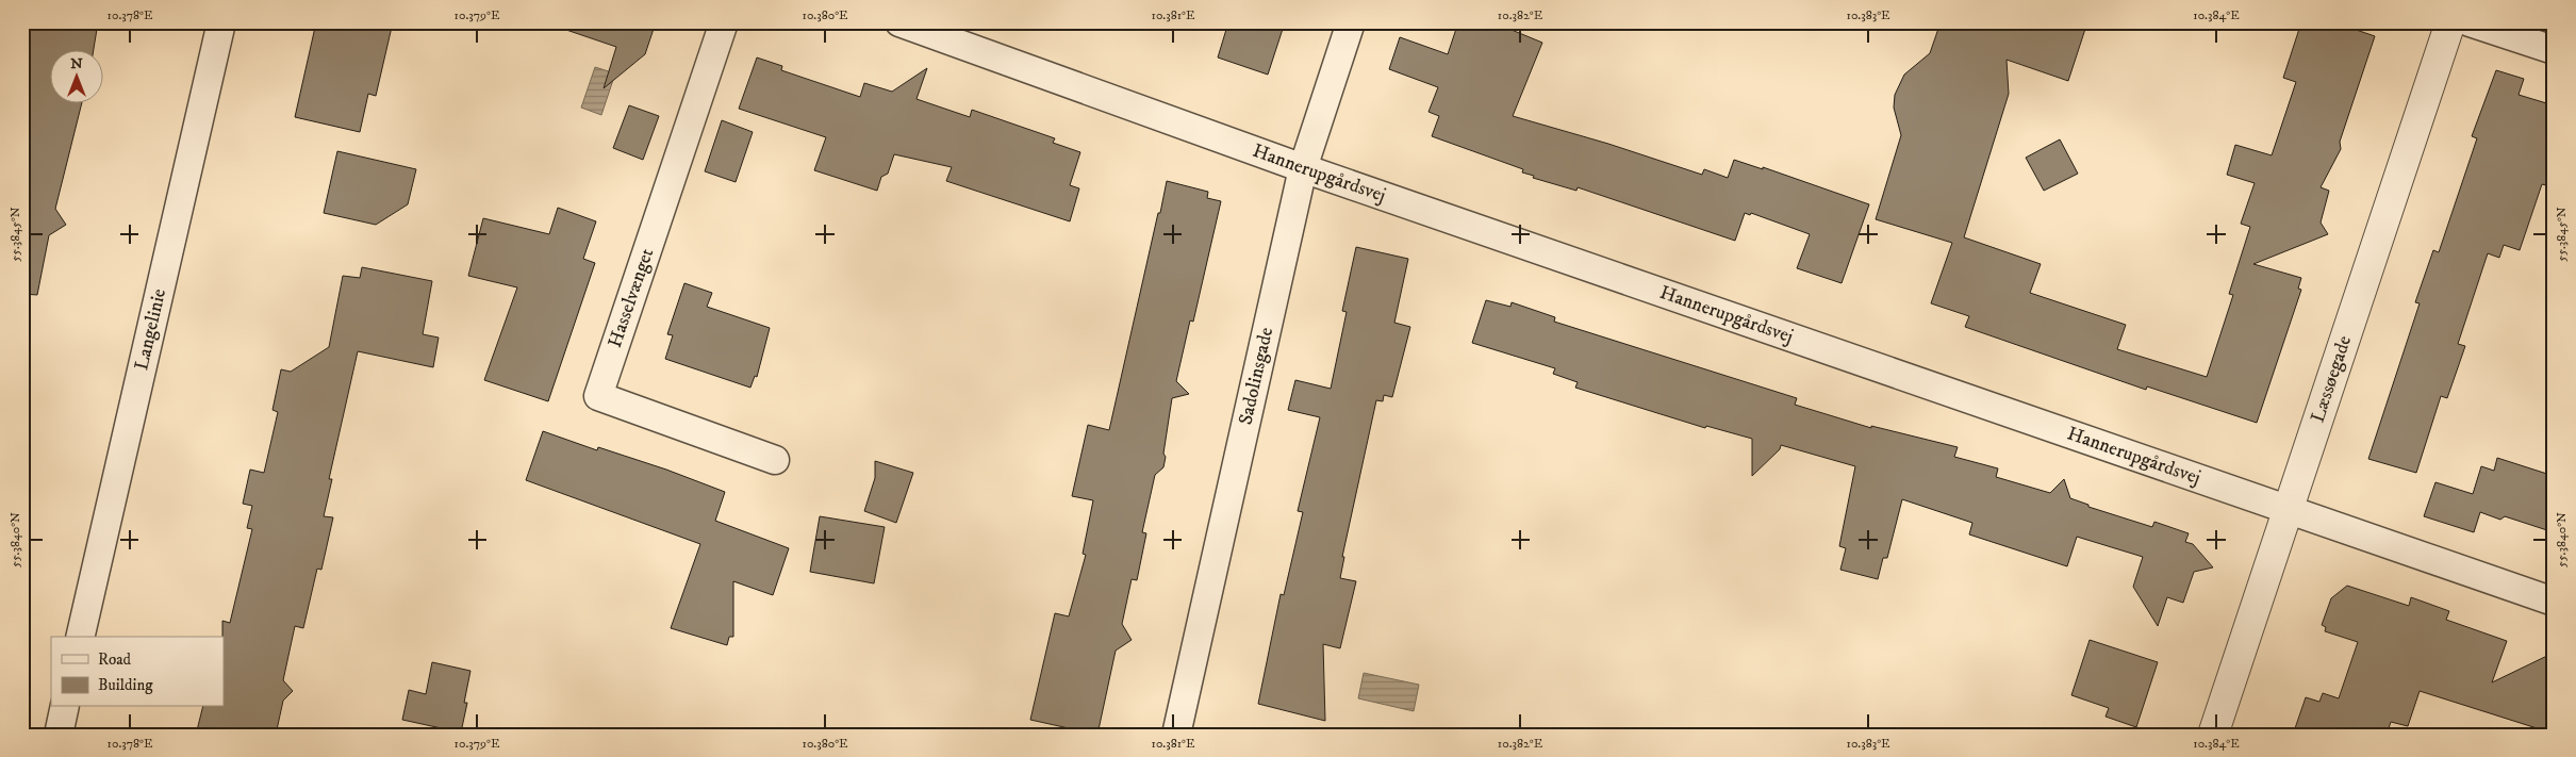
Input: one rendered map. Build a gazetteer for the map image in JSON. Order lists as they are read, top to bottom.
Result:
{
  "streets": {
    "street": [
      "Hannerupgårdsvej",
      "Hasselvænget",
      "Langelinie",
      "Sadolinsgade",
      "Læssøegade"
    ]
  },
  "crossings": [
    ["Hannerupgårdsvej", "Sadolinsgade"],
    ["Hannerupgårdsvej", "Læssøegade"]
  ],
  "legend": ["Road", "Building"],
  "north": "top",
  "coordinates": [
    "10.378°E",
    "10.379°E",
    "10.380°E",
    "10.381°E",
    "10.382°E",
    "10.383°E",
    "10.384°E",
    "55.3845°N",
    "55.3840°N"
  ]
}
